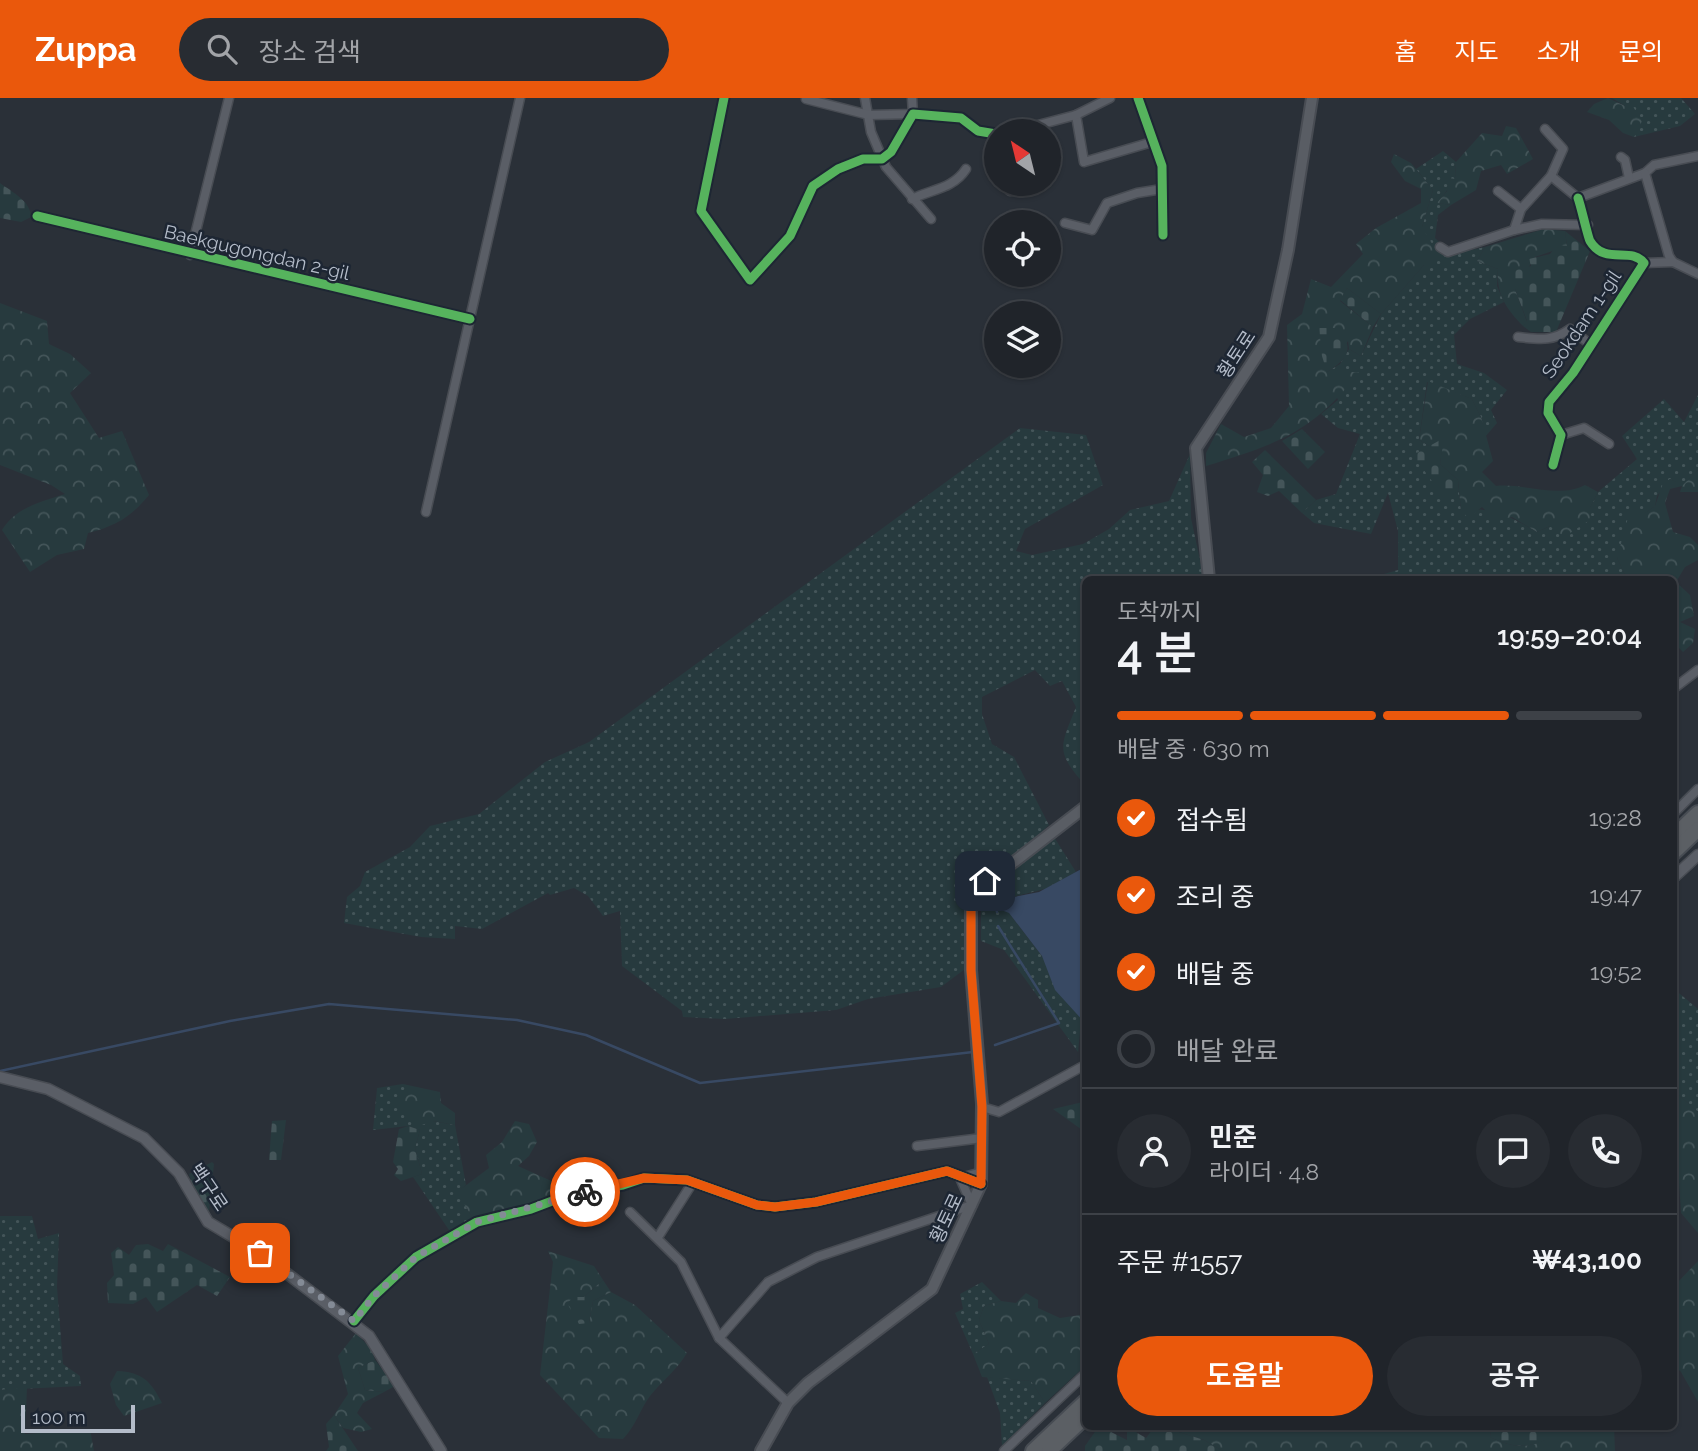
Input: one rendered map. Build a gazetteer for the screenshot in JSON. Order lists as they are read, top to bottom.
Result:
{
  "streets": {
    "main road": ["황토로"],
    "street": ["Baekgugongdan 2-gil", "Seokdam 1-gil", "백구로"]
  },
  "scale_bar": "100 m",
  "north": "top left",
  "page": {
    "header": "Zuppa",
    "search": "장소 검색",
    "nav": [
      "홈",
      "지도",
      "소개",
      "문의"
    ],
    "heading": ["4 분", "도착까지", "19:59–20:04"],
    "panel": [
      "민준",
      "라이더 · 4.8",
      "주문 #1557",
      "₩43,100"
    ],
    "bar": "배달 중 · 630 m",
    "list": [
      ["접수됨", "19:28"],
      ["조리 중", "19:47"],
      ["배달 중", "19:52"],
      "배달 완료"
    ],
    "buttons": ["도움말", "공유"],
    "scale": "100 m"
  }
}
